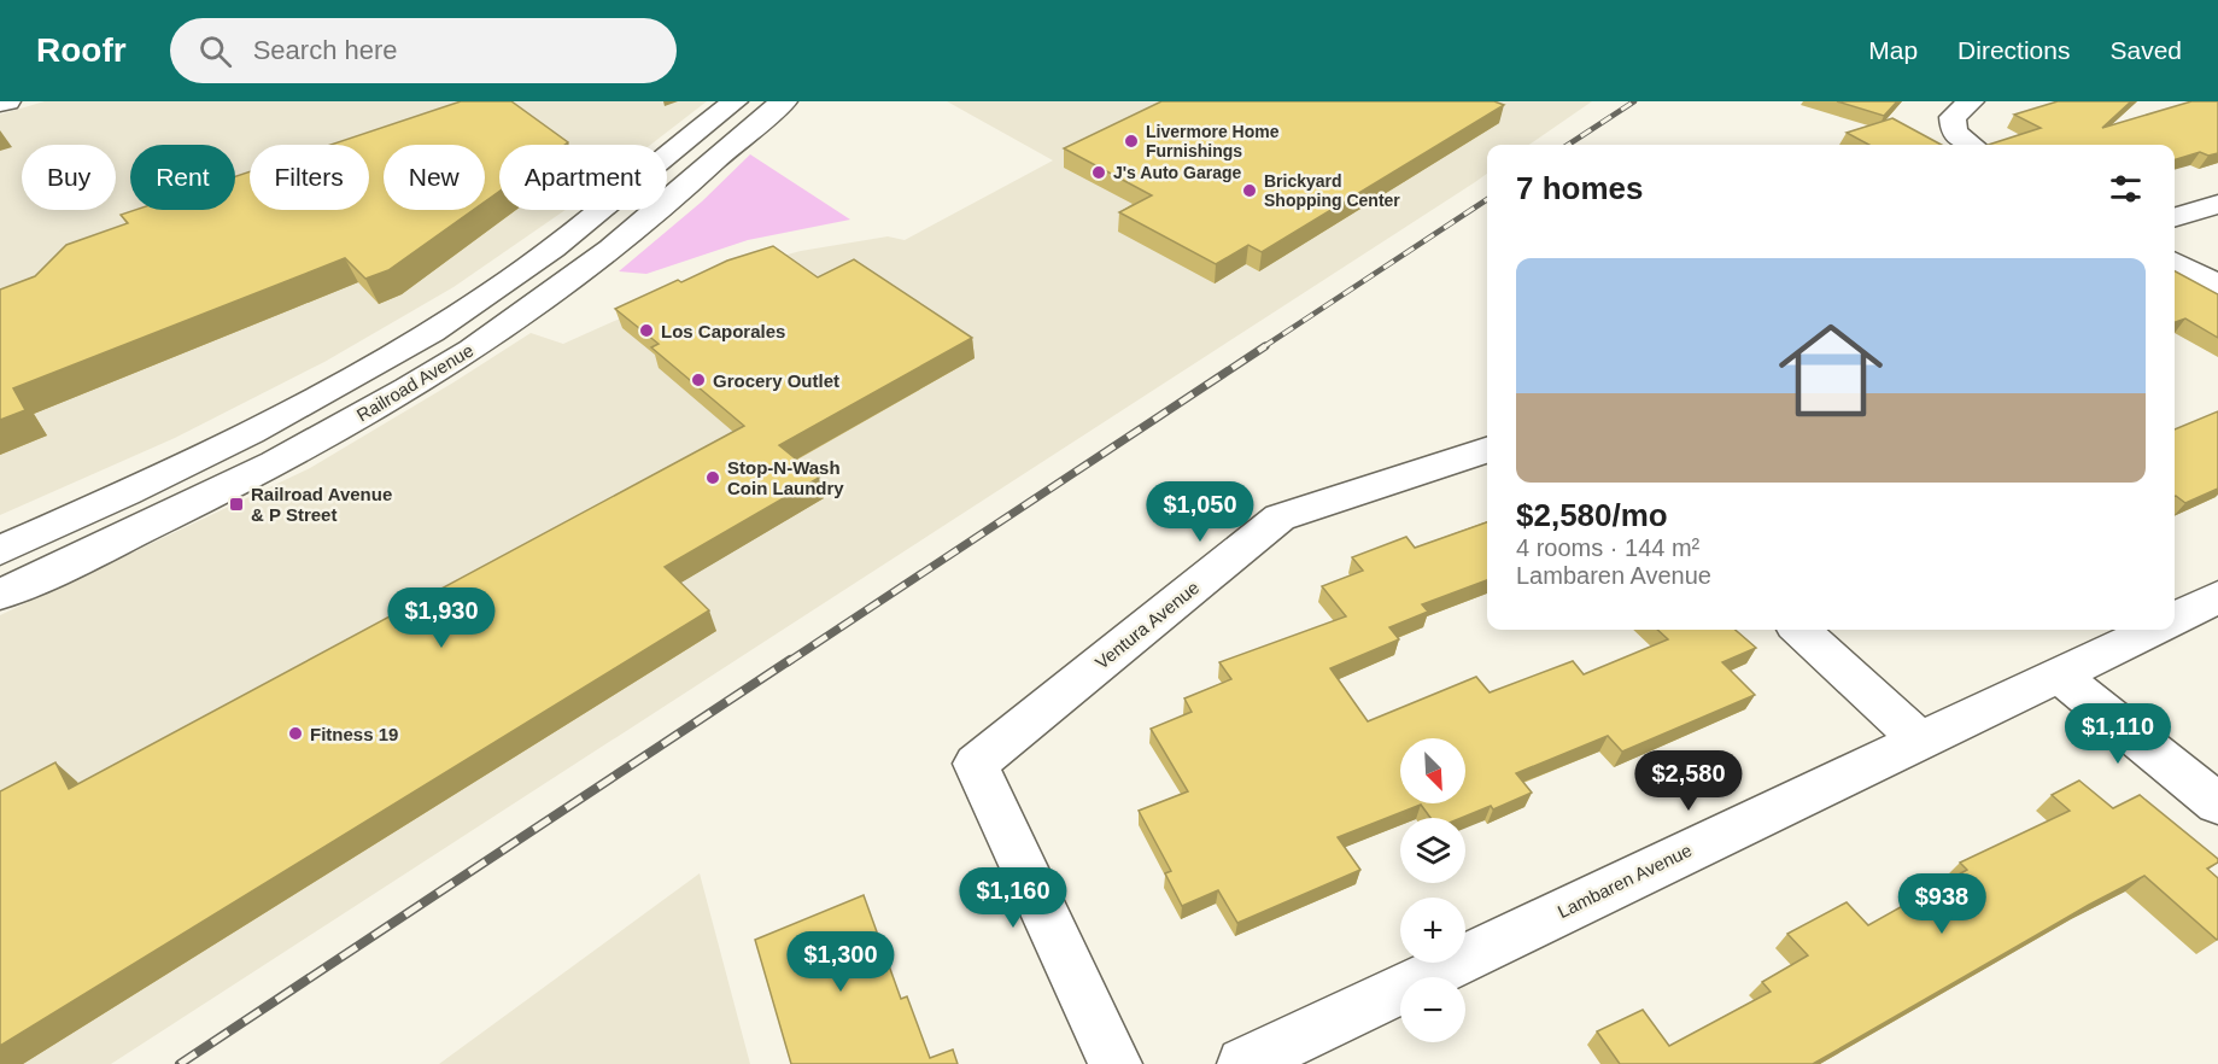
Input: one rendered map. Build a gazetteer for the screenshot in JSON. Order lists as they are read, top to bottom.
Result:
{
  "streets": {
    "street": ["Railroad Avenue", "Ventura Avenue", "Lambaren Avenue"]
  },
  "places": {
    "other": [
      "Livermore Home Furnishings",
      "J's Auto Garage",
      "Brickyard Shopping Center",
      "Los Caporales",
      "Grocery Outlet",
      "Stop-N-Wash Coin Laundry",
      "Fitness 19"
    ],
    "transit": ["Railroad Avenue & P Street"]
  },
  "north": "bottom right",
  "page": {
    "header": "Roofr",
    "search": "Search here",
    "nav": ["Map", "Directions", "Saved"],
    "chip": [
      "Buy",
      "Rent",
      "Filters",
      "New",
      "Apartment"
    ],
    "heading": "7 homes",
    "list": [
      {
        "name": "$2,580/mo",
        "note": "4 rooms · 144 m² · Lambaren Avenue"
      }
    ],
    "price": [
      "$1,050",
      "$1,930",
      "$1,110",
      "$2,580",
      "$1,160",
      "$938",
      "$1,300"
    ],
    "map_buttons": ["+", "−"]
  }
}
